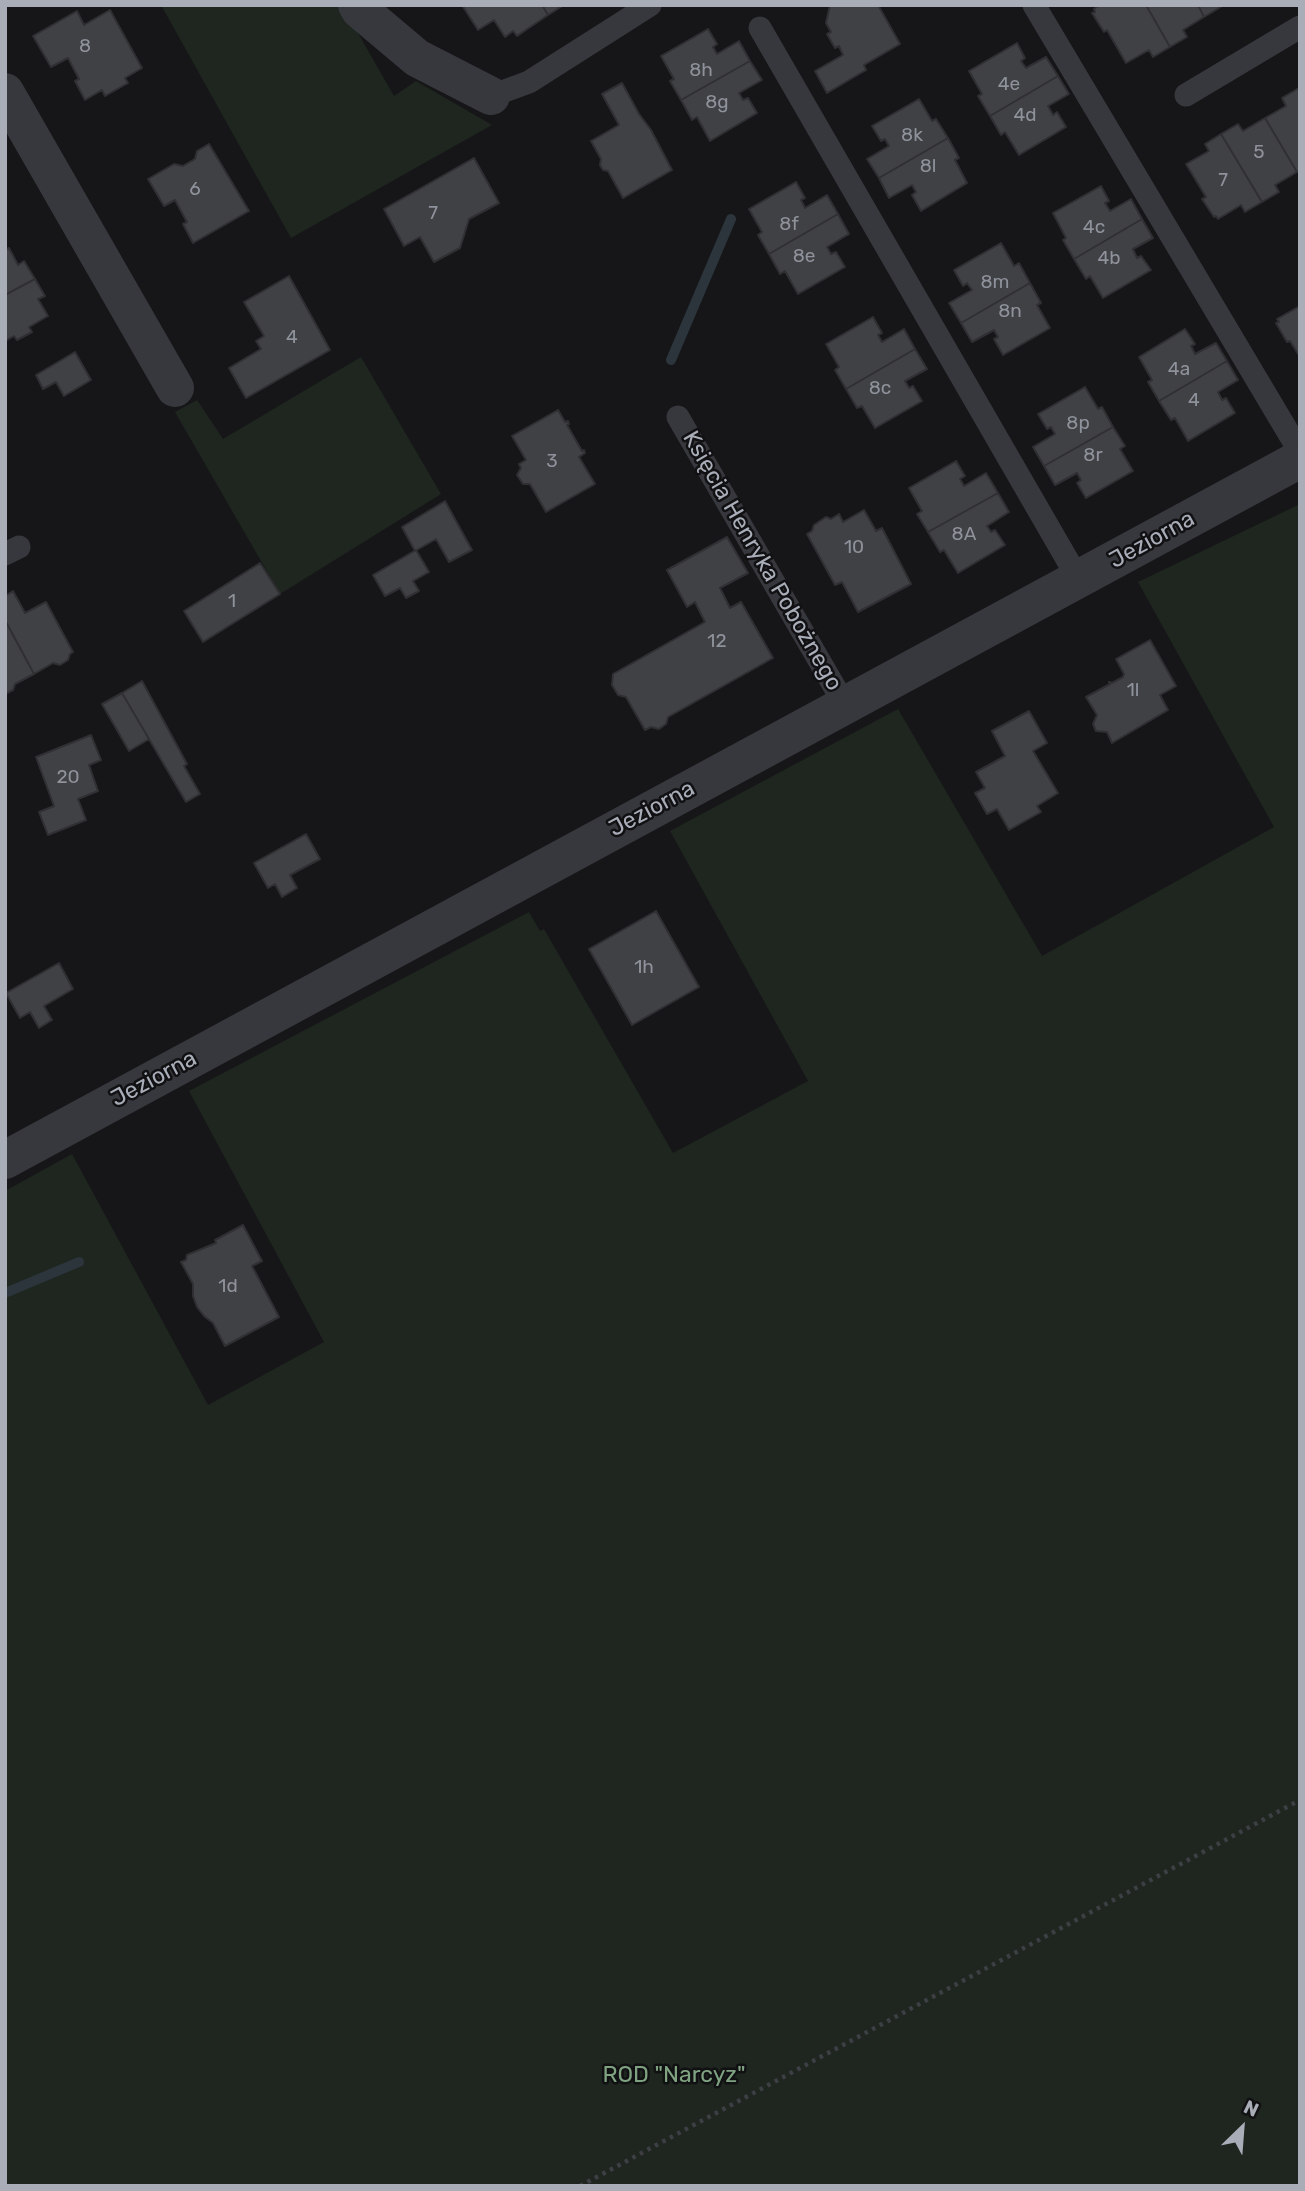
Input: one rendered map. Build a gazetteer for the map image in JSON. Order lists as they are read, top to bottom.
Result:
{
  "streets": {
    "street": ["Jeziorna"],
    "lane": ["Księcia Henryka Pobożnego"]
  },
  "crossings": [
    ["Jeziorna", "Księcia Henryka Pobożnego"]
  ],
  "parks": ["ROD \"Narcyz\""],
  "house_numbers": [
    "8",
    "8h",
    "4e",
    "8g",
    "4d",
    "8k",
    "5",
    "8l",
    "7",
    "6",
    "7",
    "8f",
    "4c",
    "8e",
    "4b",
    "8m",
    "8n",
    "4",
    "4a",
    "8c",
    "4",
    "8p",
    "8r",
    "3",
    "8A",
    "10",
    "1",
    "12",
    "1l",
    "20",
    "1h",
    "1d"
  ],
  "north": "top right"
}
